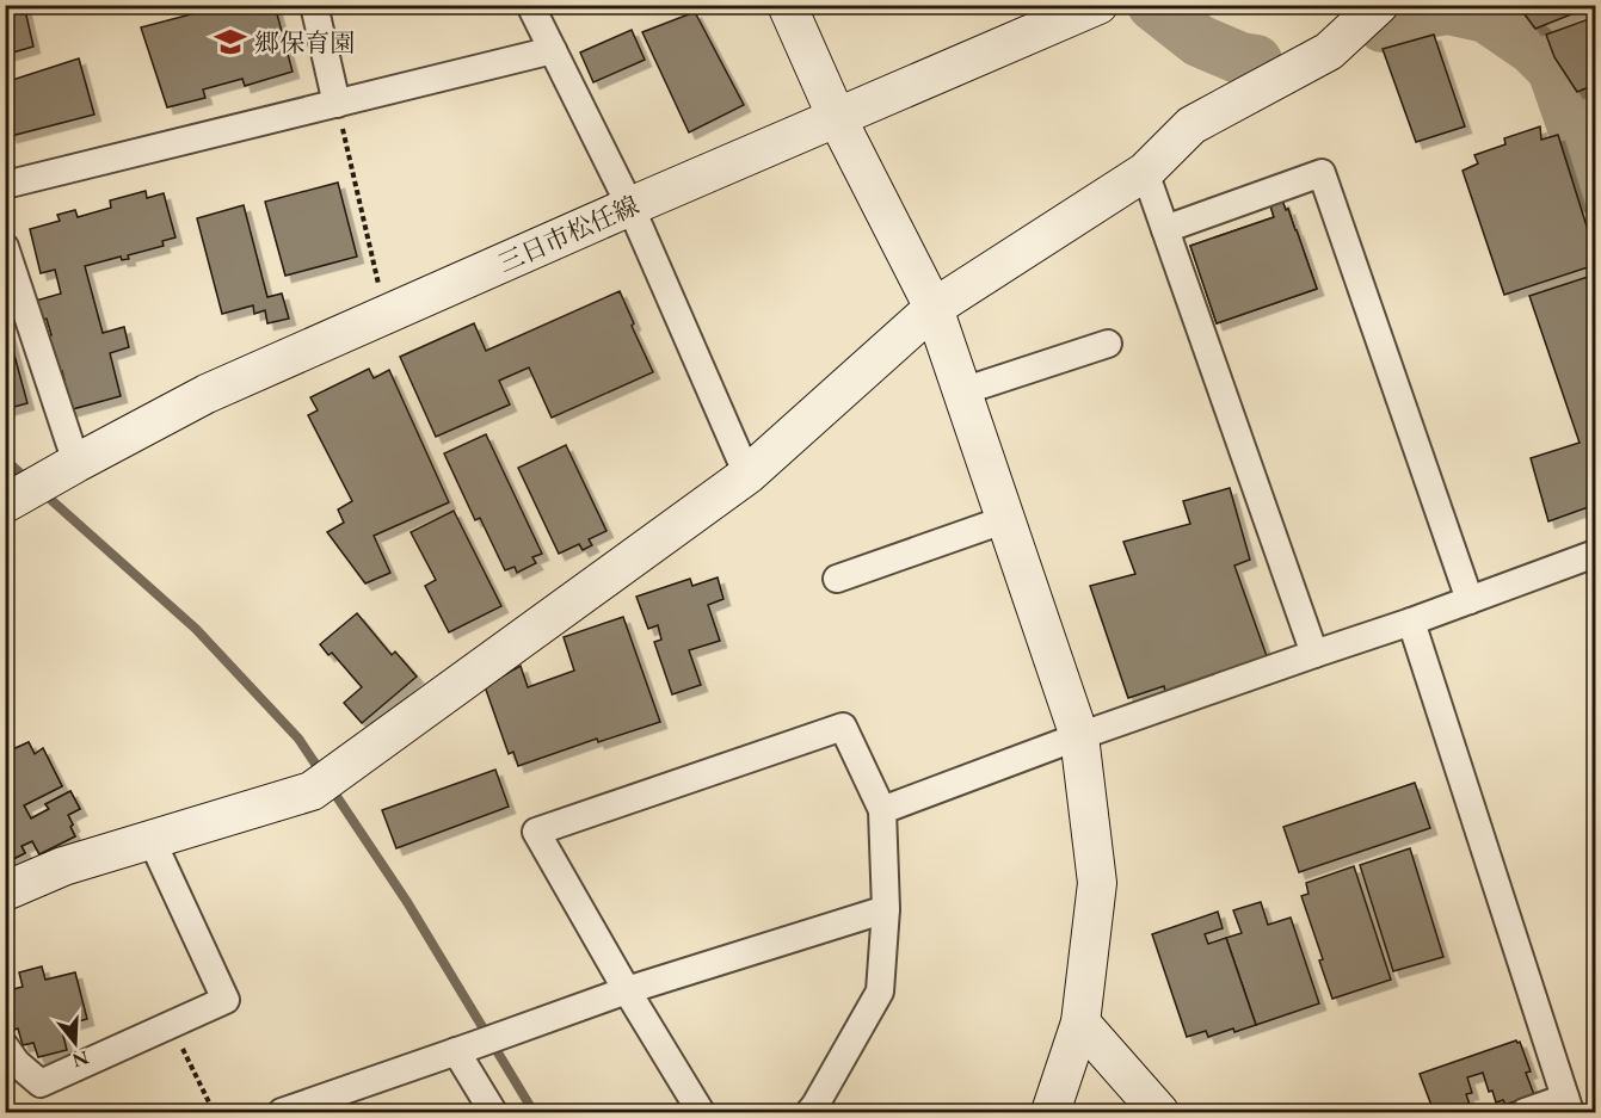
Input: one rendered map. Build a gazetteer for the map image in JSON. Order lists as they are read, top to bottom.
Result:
{
  "streets": {
    "street": ["三日市松任線"]
  },
  "places": {
    "school or university": ["郷保育園"]
  },
  "north": "bottom"
}
